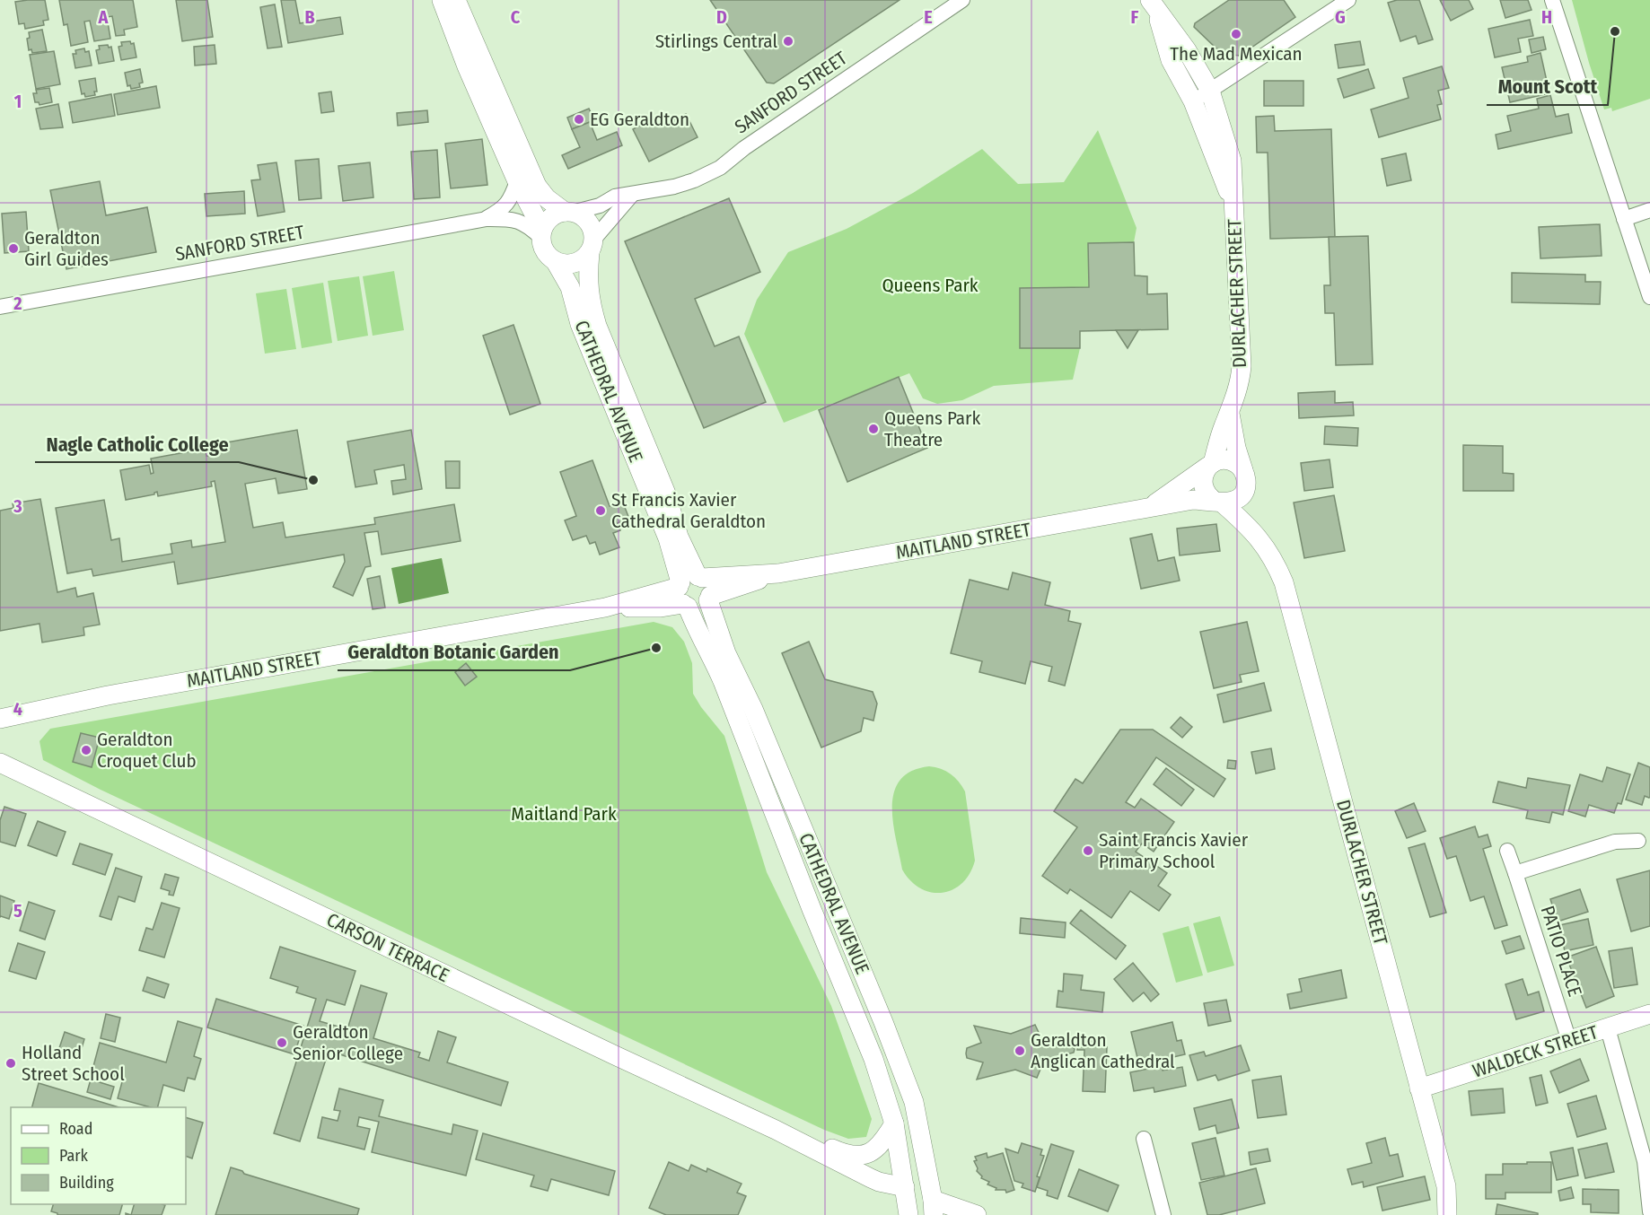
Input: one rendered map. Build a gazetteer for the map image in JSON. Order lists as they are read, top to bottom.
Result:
{
  "streets": {
    "main road": [
      "DURLACHER STREET",
      "CATHEDRAL AVENUE",
      "MAITLAND STREET",
      "CARSON TERRACE",
      "WALDECK STREET"
    ],
    "street": ["SANFORD STREET", "PATIO PLACE"]
  },
  "crossings": [
    ["SANFORD STREET", "CATHEDRAL AVENUE"],
    ["DURLACHER STREET", "MAITLAND STREET"],
    ["DURLACHER STREET", "WALDECK STREET"],
    ["CATHEDRAL AVENUE", "MAITLAND STREET"],
    ["CATHEDRAL AVENUE", "CARSON TERRACE"],
    ["PATIO PLACE", "WALDECK STREET"]
  ],
  "parks": ["Queens Park", "Maitland Park"],
  "places": [
    "Mount Scott",
    "The Mad Mexican",
    "Stirlings Central",
    "EG Geraldton",
    "Geraldton Girl Guides",
    "Queens Park Theatre",
    "Nagle Catholic College",
    "St Francis Xavier Cathedral Geraldton",
    "Geraldton Botanic Garden",
    "Geraldton Croquet Club",
    "Saint Francis Xavier Primary School",
    "Geraldton Senior College",
    "Geraldton Anglican Cathedral",
    "Holland Street School"
  ],
  "legend": ["Road", "Park", "Building"],
  "grid": {
    "columns": [
      "A",
      "B",
      "C",
      "D",
      "E",
      "F",
      "G",
      "H"
    ],
    "rows": [
      "1",
      "2",
      "3",
      "4",
      "5"
    ]
  }
}
